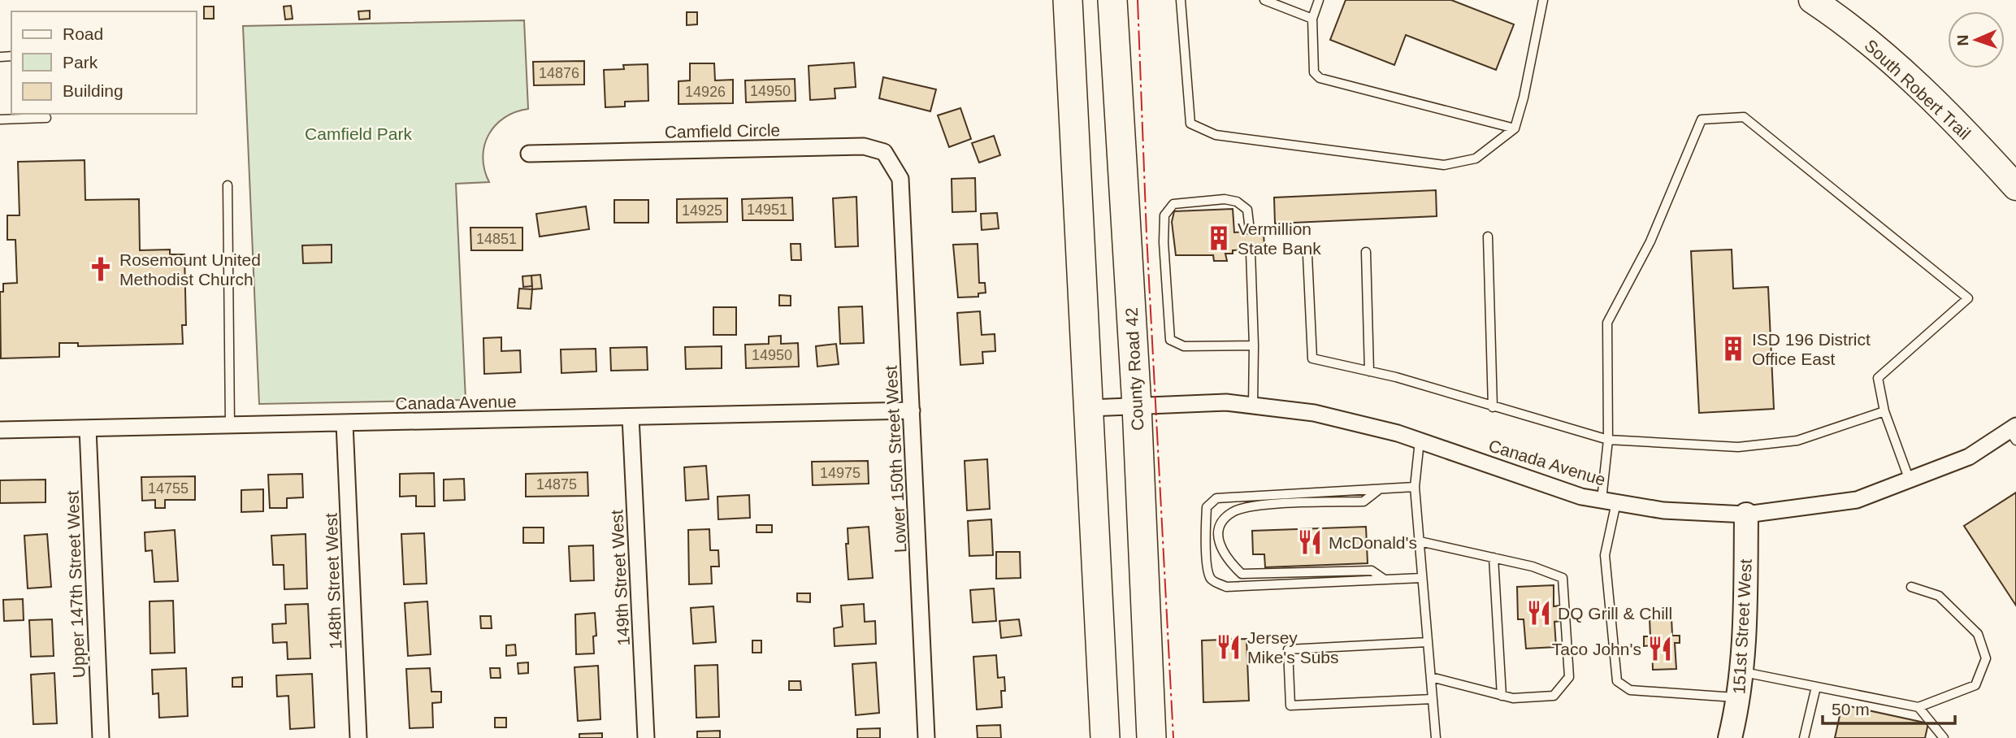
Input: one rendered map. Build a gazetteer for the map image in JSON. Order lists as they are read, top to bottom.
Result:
{
  "streets": {
    "highway": ["County Road 42"],
    "main road": ["South Robert Trail"],
    "street": [
      "Camfield Circle",
      "Canada Avenue",
      "Lower 150th Street West",
      "149th Street West",
      "148th Street West",
      "Upper 147th Street West",
      "151st Street West"
    ]
  },
  "crossings": [
    ["Camfield Circle", "Lower 150th Street West"],
    ["County Road 42", "Canada Avenue"],
    ["Canada Avenue", "Lower 150th Street West"],
    ["Canada Avenue", "149th Street West"],
    ["Canada Avenue", "148th Street West"],
    ["Canada Avenue", "Upper 147th Street West"],
    ["Canada Avenue", "151st Street West"]
  ],
  "parks": ["Camfield Park"],
  "places": {
    "building": ["Vermillion State Bank", "ISD 196 District Office East"],
    "church": ["Rosemount United Methodist Church"],
    "restaurant": [
      "McDonald's",
      "DQ Grill & Chill",
      "Jersey Mike's Subs",
      "Taco John's"
    ]
  },
  "house_numbers": [
    "14876",
    "14950",
    "14926",
    "14951",
    "14925",
    "14851",
    "14950",
    "14975",
    "14875",
    "14755"
  ],
  "legend": ["Road", "Park", "Building"],
  "scale_bar": "50 m",
  "north": "left"
}
